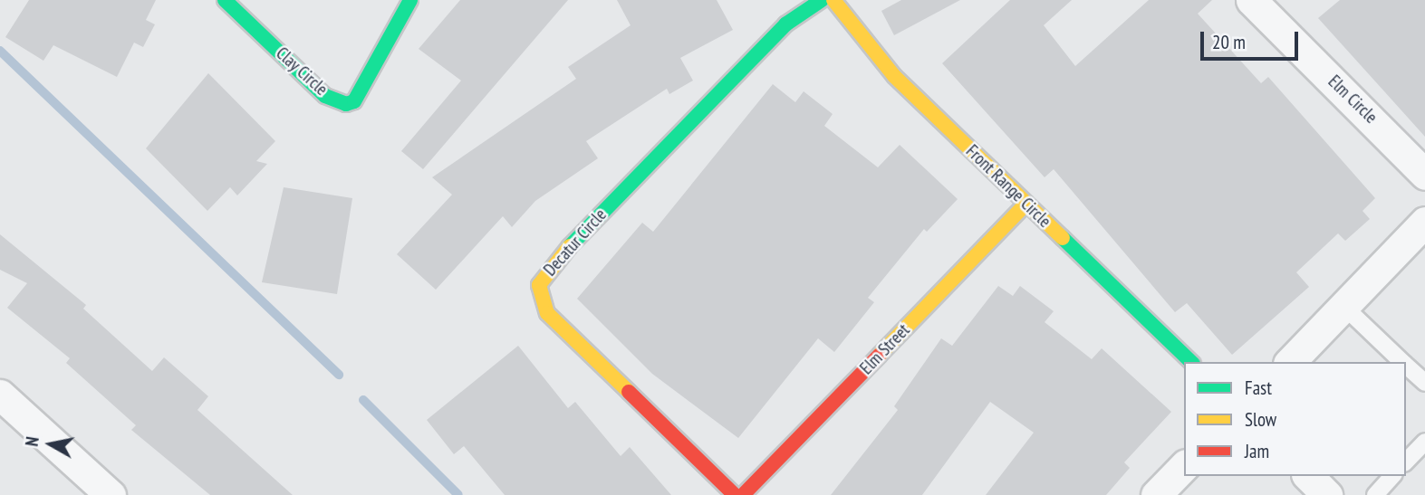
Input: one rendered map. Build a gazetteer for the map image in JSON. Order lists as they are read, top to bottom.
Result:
{
  "streets": {
    "street": [
      "Clay Circle",
      "Elm Circle",
      "Front Range Circle",
      "Decatur Circle",
      "Elm Street"
    ]
  },
  "crossings": [
    ["Front Range Circle", "Elm Street"]
  ],
  "legend": ["Fast", "Slow", "Jam"],
  "scale_bar": "20 m",
  "north": "left"
}
